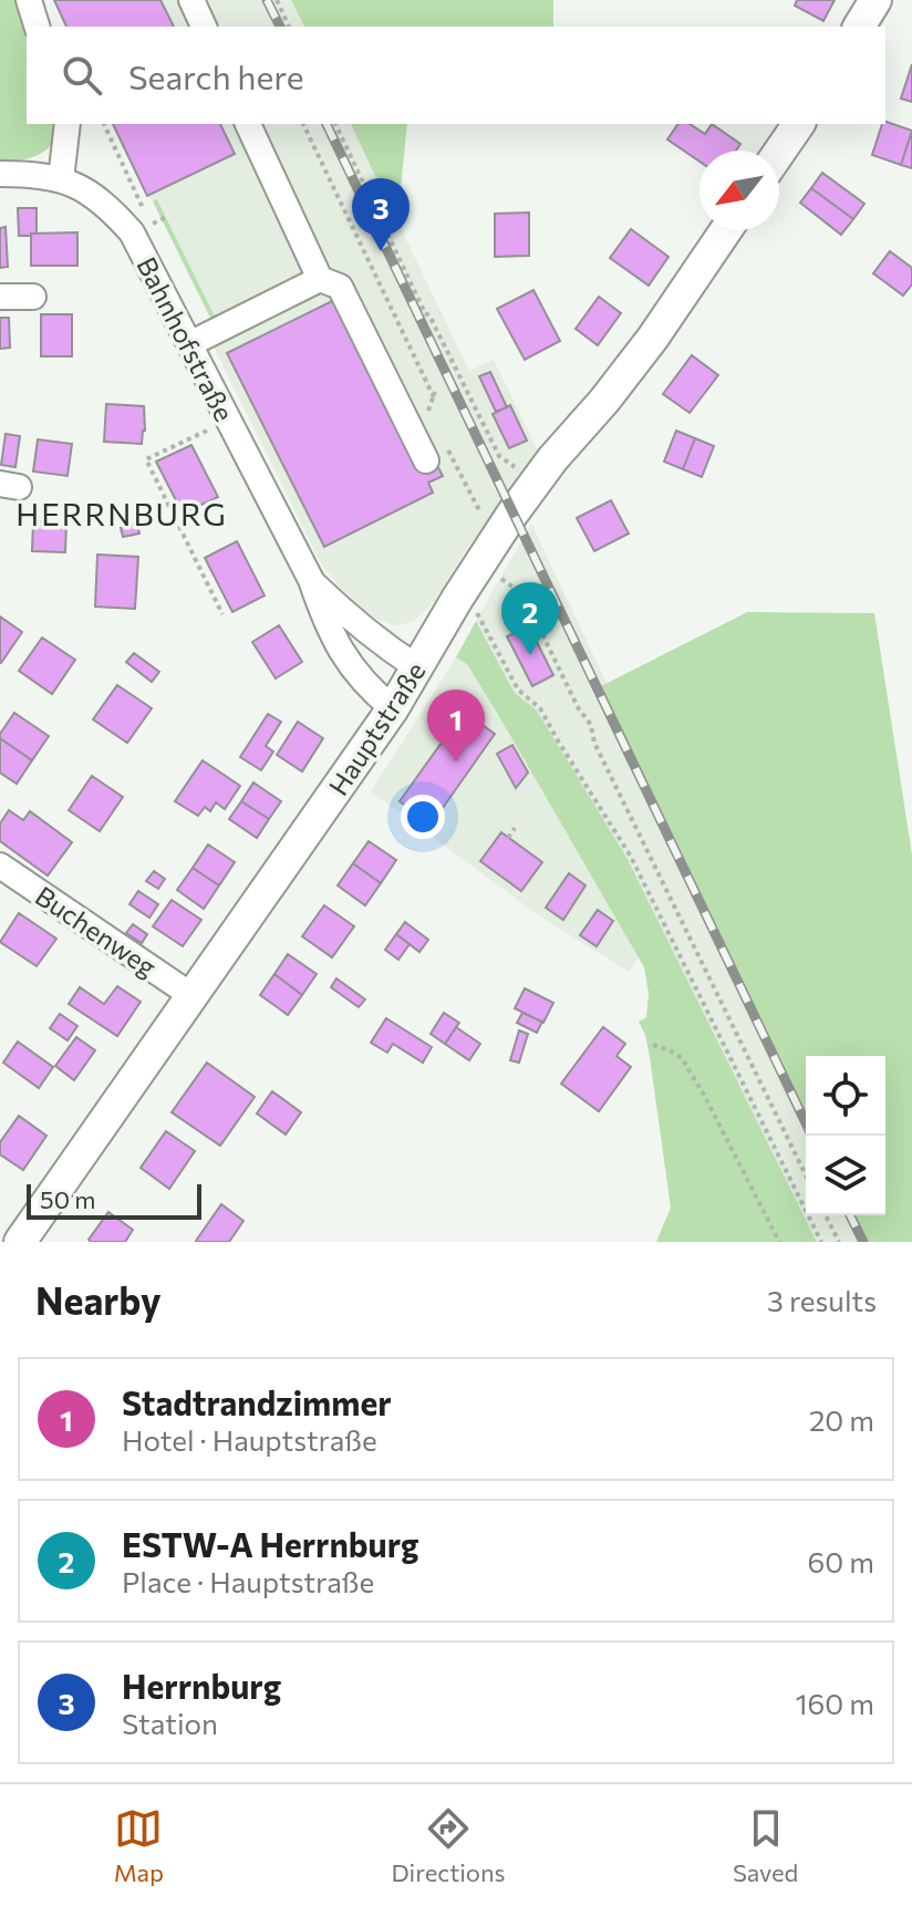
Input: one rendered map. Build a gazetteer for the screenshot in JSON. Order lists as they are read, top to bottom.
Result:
{
  "streets": {
    "main road": ["Hauptstraße"],
    "street": ["Bahnhofstraße", "Buchenweg"]
  },
  "crossings": [
    ["Bahnhofstraße", "Hauptstraße"],
    ["Hauptstraße", "Buchenweg"]
  ],
  "districts": ["HERRNBURG"],
  "scale_bar": "50 m",
  "north": "bottom left",
  "page": {
    "search": "Search here",
    "pins": ["3", "2", "1"],
    "scale": "50 m",
    "heading": ["Nearby", "3 results"],
    "list": [
      {
        "mark": "1",
        "name": "Stadtrandzimmer",
        "note": "Hotel · Hauptstraße",
        "value": "20 m"
      },
      {
        "mark": "2",
        "name": "ESTW-A Herrnburg",
        "note": "Place · Hauptstraße",
        "value": "60 m"
      },
      {
        "mark": "3",
        "name": "Herrnburg",
        "note": "Station",
        "value": "160 m"
      }
    ],
    "nav": ["Map", "Directions", "Saved"]
  }
}
